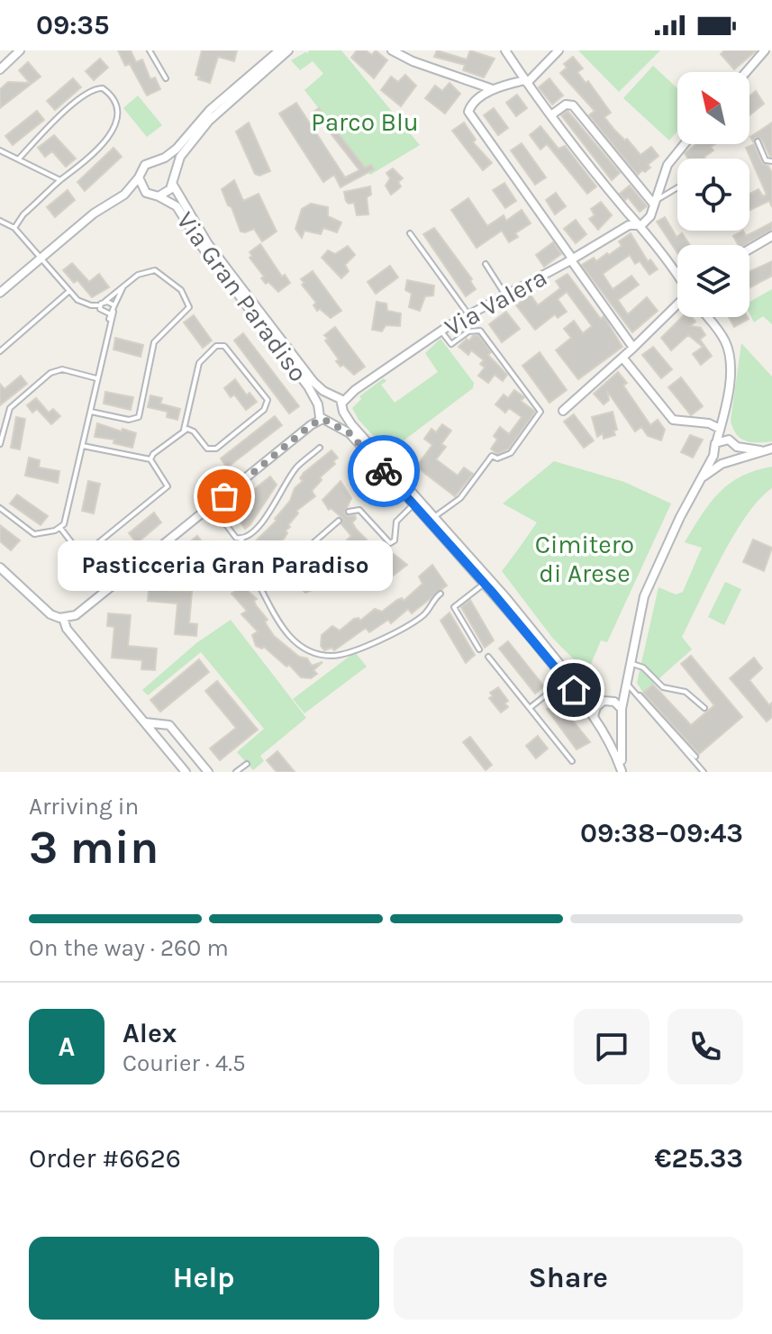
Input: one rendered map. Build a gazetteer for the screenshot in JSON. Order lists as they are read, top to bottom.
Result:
{
  "streets": {
    "street": ["Via Gran Paradiso", "Via Valera"]
  },
  "crossings": [
    ["Via Gran Paradiso", "Via Valera"]
  ],
  "parks": ["Parco Blu", "Cimitero di Arese"],
  "places": ["Pasticceria Gran Paradiso"],
  "north": "top left",
  "page": {
    "status": "09:35",
    "bubble": "Pasticceria Gran Paradiso",
    "heading": ["3 min", "Arriving in", "09:38–09:43"],
    "panel": [
      "Alex",
      "Courier · 4.5",
      "Order #6626",
      "€25.33"
    ],
    "bar": "On the way · 260 m",
    "round": "A",
    "buttons": ["Help", "Share"]
  }
}
